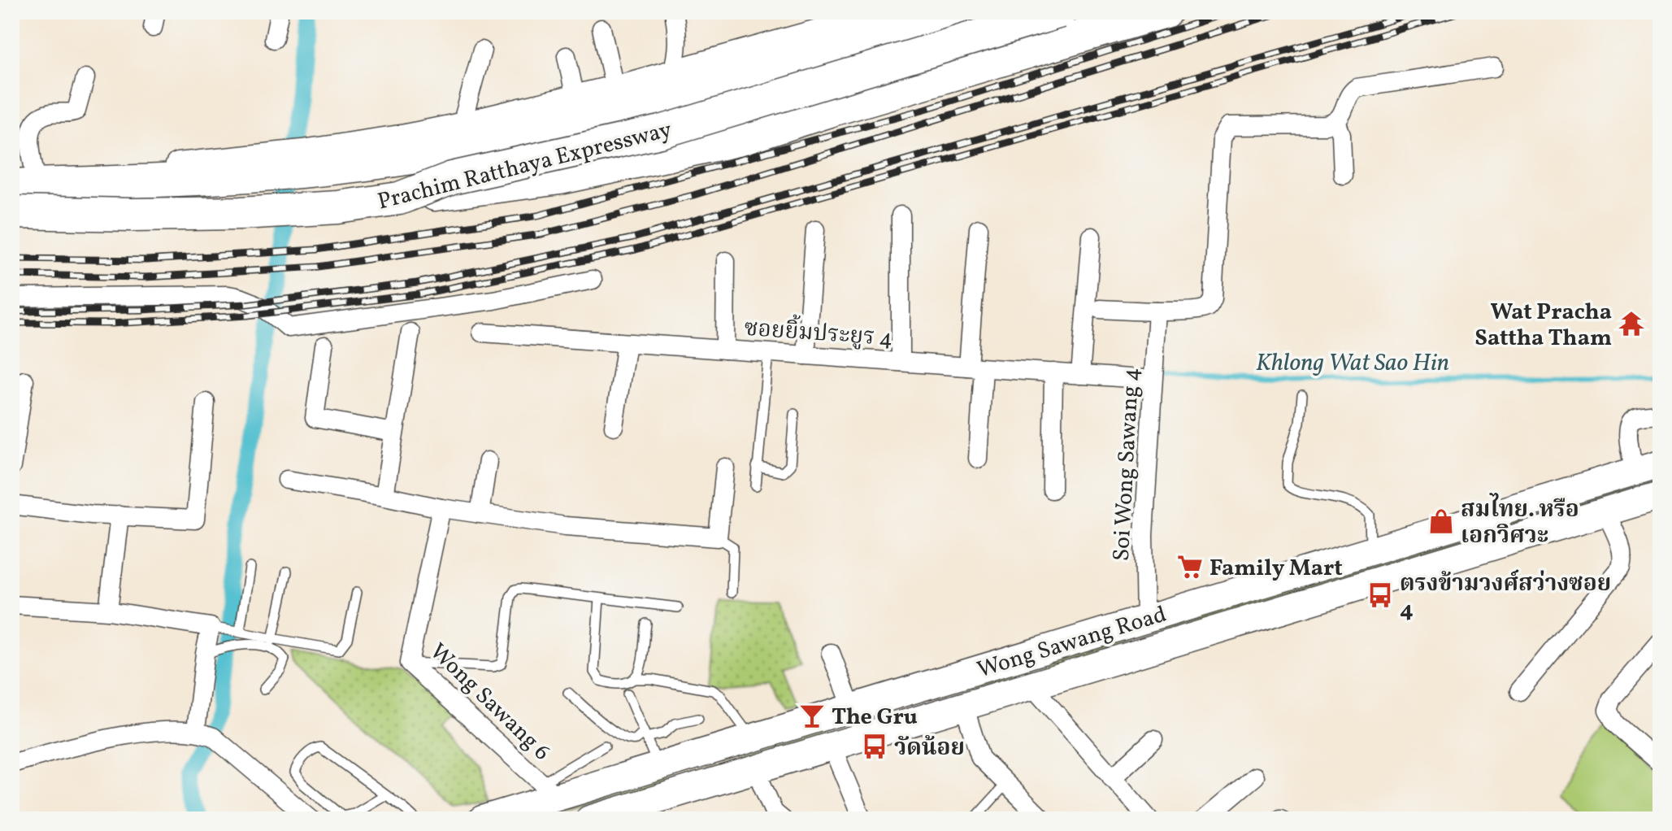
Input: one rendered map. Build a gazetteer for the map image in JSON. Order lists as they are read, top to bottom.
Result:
{
  "streets": {
    "highway": ["Prachim Ratthaya Expressway"],
    "main road": ["Wong Sawang Road"],
    "street": ["ซอยยิ้มประยูร 4", "Soi Wong Sawang 4", "Wong Sawang 6"]
  },
  "crossings": [
    ["ซอยยิ้มประยูร 4", "Soi Wong Sawang 4"],
    ["Soi Wong Sawang 4", "Wong Sawang Road"],
    ["Wong Sawang Road", "Wong Sawang 6"]
  ],
  "water": ["Khlong Wat Sao Hin"],
  "places": {
    "temple": ["Wat Pracha Sattha Tham"],
    "shop": ["สมไทย. หรือ เอกวิศวะ"],
    "supermarket": ["Family Mart"],
    "bus stop": ["ตรงข้ามวงศ์สว่างซอย 4", "วัดน้อย"],
    "bar": ["The Gru"]
  }
}
